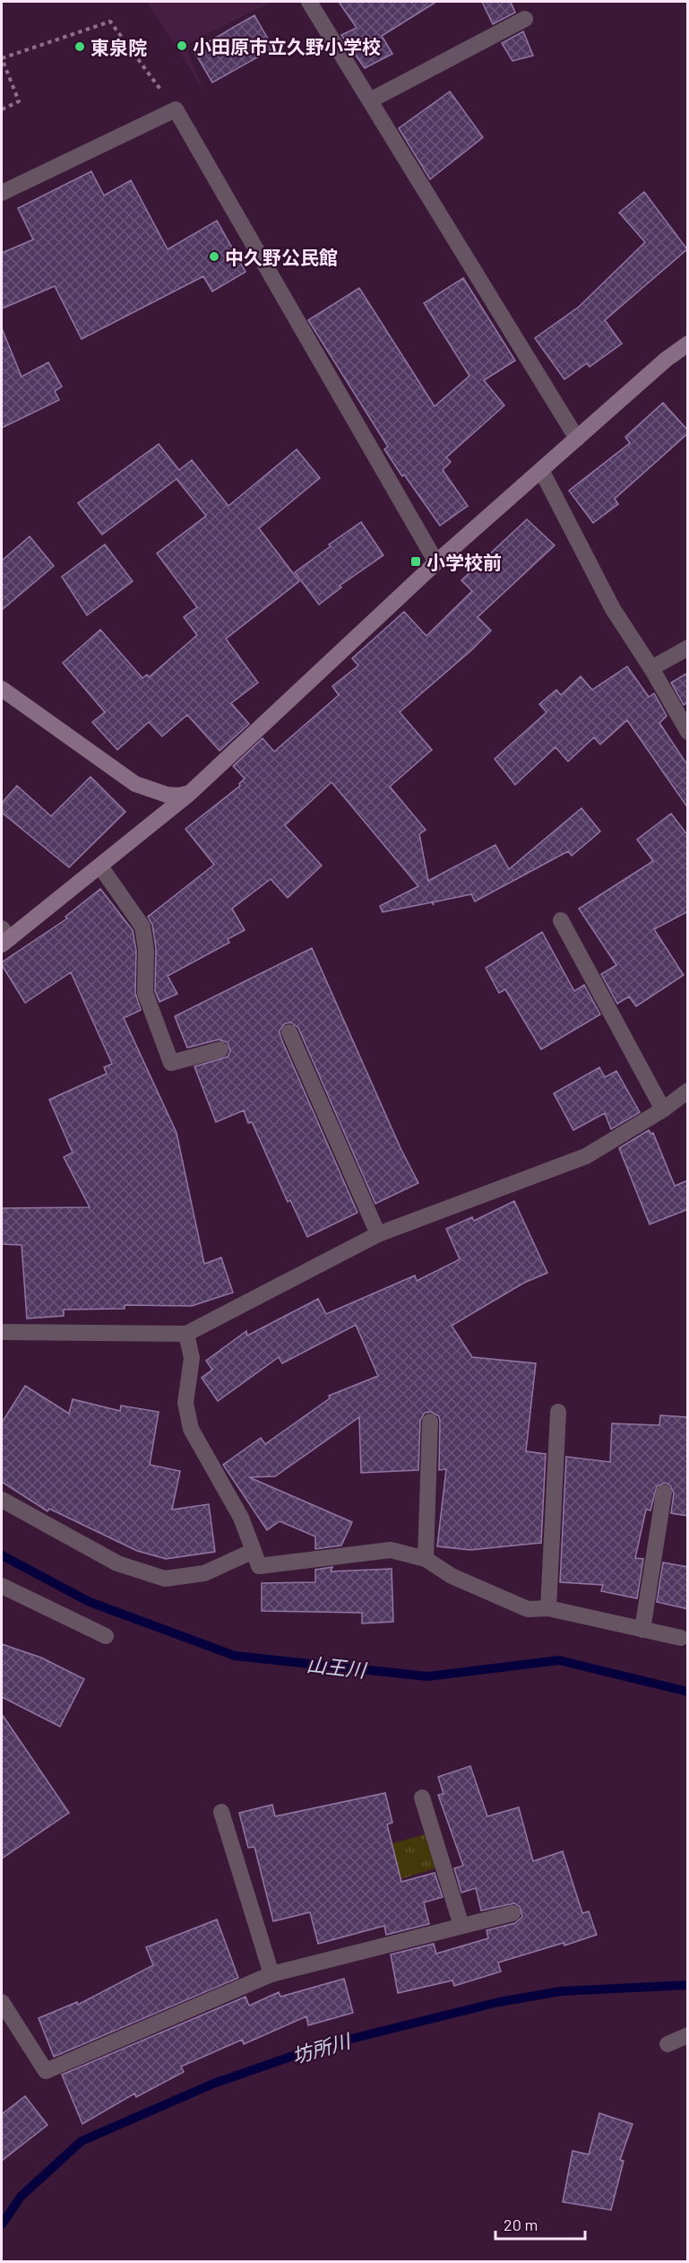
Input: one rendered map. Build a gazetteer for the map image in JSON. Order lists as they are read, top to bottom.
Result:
{
  "water": ["山王川", "坊所川"],
  "places": {
    "other": ["小田原市立久野小学校", "東泉院", "中久野公民館"],
    "transit": ["小学校前"]
  },
  "scale_bar": "20 m"
}
